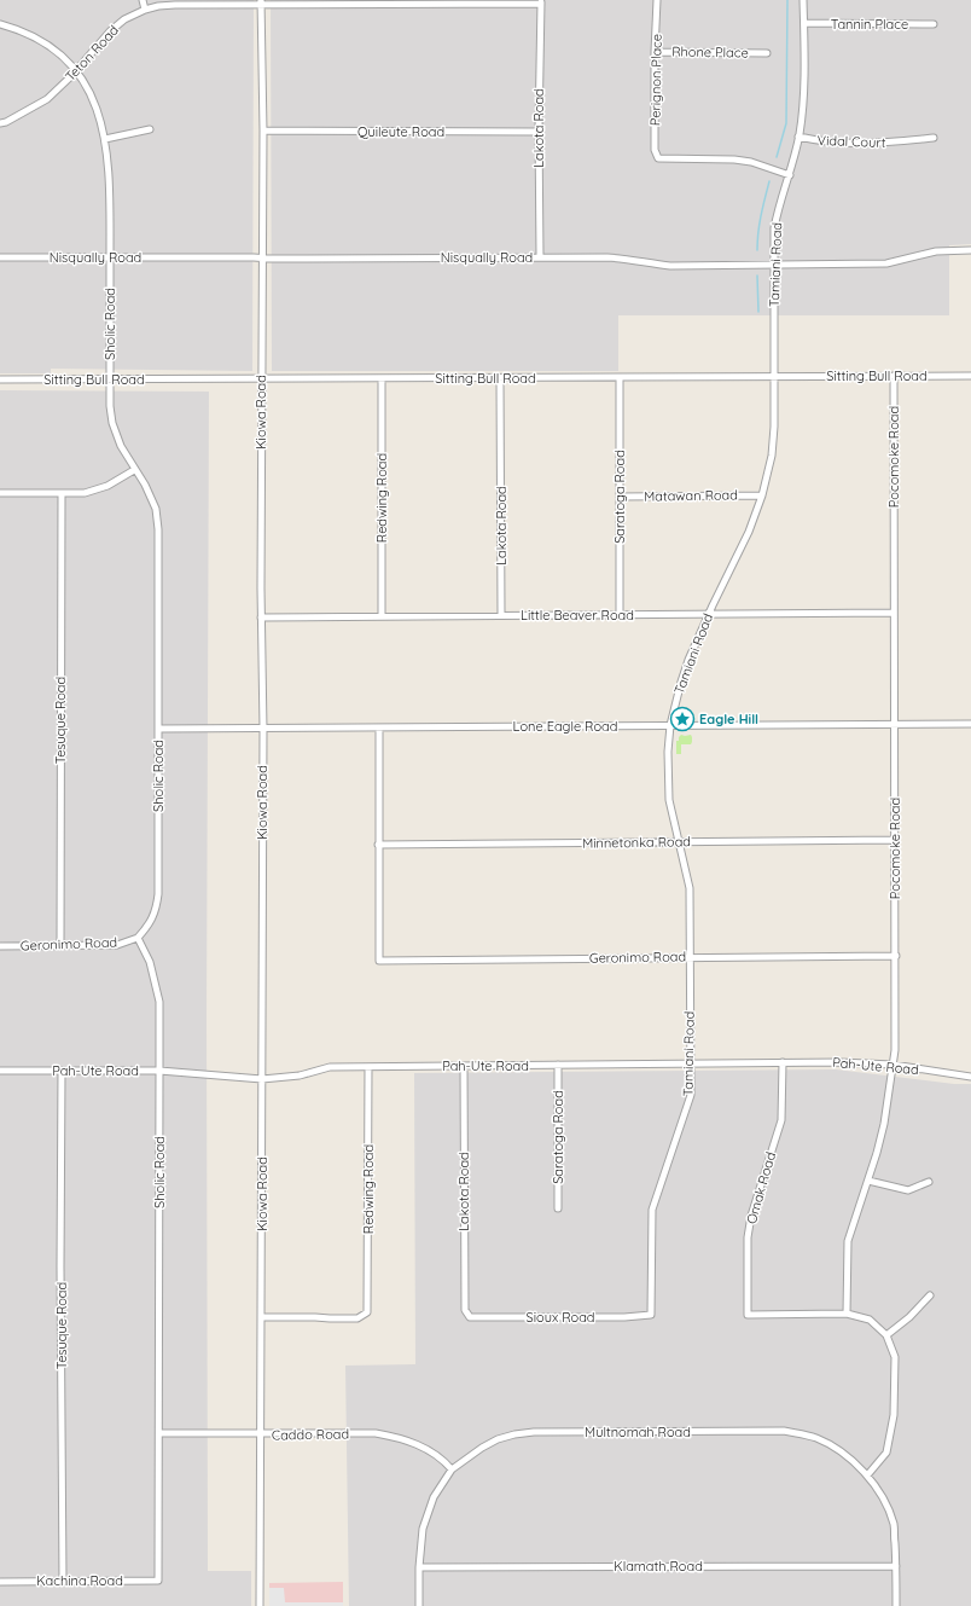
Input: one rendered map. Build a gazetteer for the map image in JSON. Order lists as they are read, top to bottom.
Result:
{
  "streets": {
    "street": [
      "Tannin Place",
      "Rhone Place",
      "Teton Road",
      "Perignon Place",
      "Lakota Road",
      "Quileute Road",
      "Vidal Court",
      "Nisqually Road",
      "Tamiani Road",
      "Sholic Road",
      "Sitting Bull Road",
      "Kiowa Road",
      "Pocomoke Road",
      "Matawan Road",
      "Saratoga Road",
      "Redwing Road",
      "Little Beaver Road",
      "Tesuque Road",
      "Lone Eagle Road",
      "Minnetonka Road",
      "Geronimo Road",
      "Pah-Ute Road",
      "Omak Road",
      "Sioux Road",
      "Multnomah Road",
      "Caddo Road",
      "Klamath Road",
      "Kachina Road"
    ]
  },
  "crossings": [
    ["Tannin Place", "Tamiani Road"],
    ["Rhone Place", "Perignon Place"],
    ["Teton Road", "Lakota Road"],
    ["Teton Road", "Sholic Road"],
    ["Teton Road", "Kiowa Road"],
    ["Perignon Place", "Tamiani Road"],
    ["Lakota Road", "Quileute Road"],
    ["Lakota Road", "Nisqually Road"],
    ["Lakota Road", "Sitting Bull Road"],
    ["Lakota Road", "Little Beaver Road"],
    ["Lakota Road", "Pah-Ute Road"],
    ["Lakota Road", "Sioux Road"],
    ["Quileute Road", "Kiowa Road"],
    ["Vidal Court", "Tamiani Road"],
    ["Nisqually Road", "Tamiani Road"],
    ["Nisqually Road", "Sholic Road"],
    ["Nisqually Road", "Kiowa Road"],
    ["Tamiani Road", "Sitting Bull Road"],
    ["Tamiani Road", "Matawan Road"],
    ["Tamiani Road", "Little Beaver Road"],
    ["Tamiani Road", "Lone Eagle Road"],
    ["Tamiani Road", "Minnetonka Road"],
    ["Tamiani Road", "Geronimo Road"],
    ["Tamiani Road", "Pah-Ute Road"],
    ["Tamiani Road", "Sioux Road"],
    ["Sholic Road", "Sitting Bull Road"],
    ["Sholic Road", "Lone Eagle Road"],
    ["Sholic Road", "Geronimo Road"],
    ["Sholic Road", "Pah-Ute Road"],
    ["Sholic Road", "Caddo Road"],
    ["Sholic Road", "Kachina Road"],
    ["Sitting Bull Road", "Kiowa Road"],
    ["Sitting Bull Road", "Pocomoke Road"],
    ["Sitting Bull Road", "Saratoga Road"],
    ["Sitting Bull Road", "Redwing Road"],
    ["Kiowa Road", "Redwing Road"],
    ["Kiowa Road", "Little Beaver Road"],
    ["Kiowa Road", "Lone Eagle Road"],
    ["Kiowa Road", "Pah-Ute Road"],
    ["Kiowa Road", "Caddo Road"],
    ["Pocomoke Road", "Little Beaver Road"],
    ["Pocomoke Road", "Lone Eagle Road"],
    ["Pocomoke Road", "Minnetonka Road"],
    ["Pocomoke Road", "Geronimo Road"],
    ["Pocomoke Road", "Pah-Ute Road"],
    ["Pocomoke Road", "Omak Road"],
    ["Matawan Road", "Saratoga Road"],
    ["Saratoga Road", "Little Beaver Road"],
    ["Saratoga Road", "Pah-Ute Road"],
    ["Redwing Road", "Little Beaver Road"],
    ["Redwing Road", "Pah-Ute Road"],
    ["Tesuque Road", "Geronimo Road"],
    ["Tesuque Road", "Pah-Ute Road"],
    ["Tesuque Road", "Kachina Road"],
    ["Minnetonka Road", "Geronimo Road"],
    ["Pah-Ute Road", "Omak Road"],
    ["Multnomah Road", "Caddo Road"],
    ["Multnomah Road", "Klamath Road"]
  ],
  "places": {
    "place": ["Eagle Hill"]
  }
}
